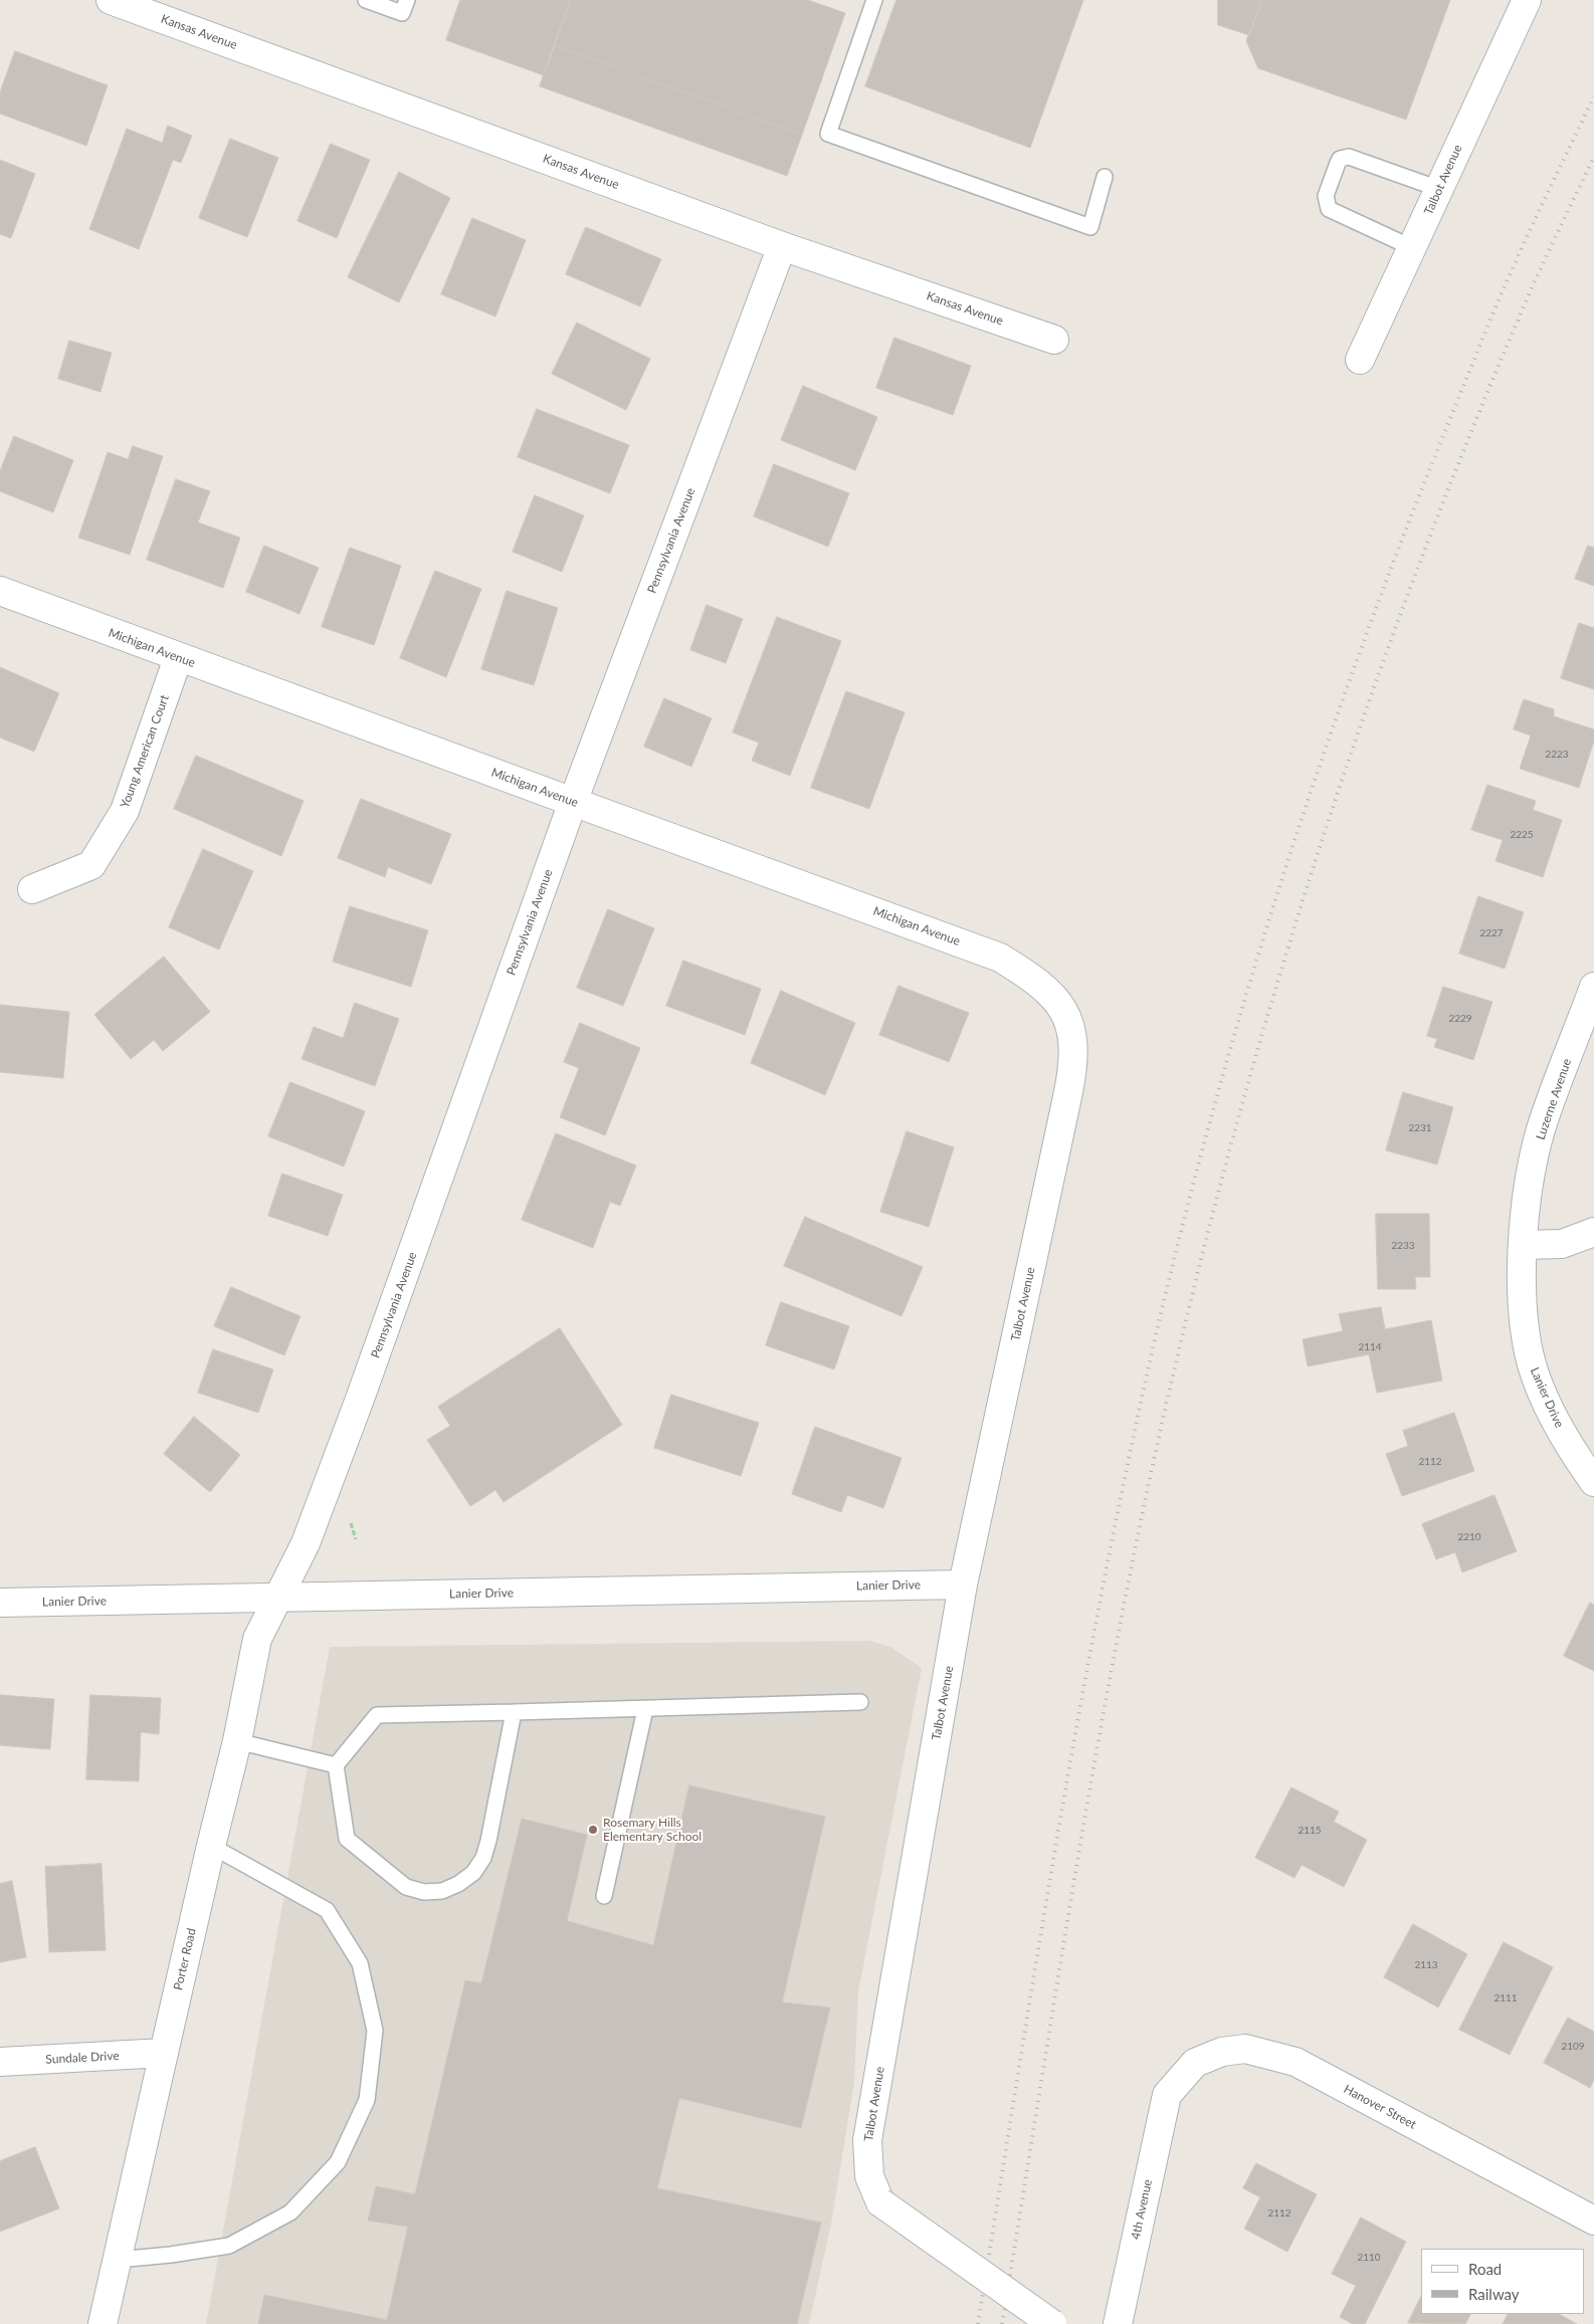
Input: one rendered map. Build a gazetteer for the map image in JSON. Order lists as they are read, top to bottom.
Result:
{
  "streets": {
    "street": [
      "Kansas Avenue",
      "Talbot Avenue",
      "Pennsylvania Avenue",
      "Michigan Avenue",
      "Young American Court",
      "Luzerne Avenue",
      "Lanier Drive",
      "Porter Road",
      "Sundale Drive",
      "Hanover Street",
      "4th Avenue"
    ]
  },
  "crossings": [
    ["Kansas Avenue", "Pennsylvania Avenue"],
    ["Talbot Avenue", "Michigan Avenue"],
    ["Talbot Avenue", "Lanier Drive"],
    ["Pennsylvania Avenue", "Michigan Avenue"],
    ["Pennsylvania Avenue", "Lanier Drive"],
    ["Pennsylvania Avenue", "Porter Road"],
    ["Michigan Avenue", "Young American Court"],
    ["Luzerne Avenue", "Lanier Drive"],
    ["Lanier Drive", "Porter Road"],
    ["Porter Road", "Sundale Drive"],
    ["Hanover Street", "4th Avenue"]
  ],
  "places": ["Rosemary Hills Elementary School"],
  "house_numbers": [
    "2223",
    "2225",
    "2227",
    "2229",
    "2231",
    "2233",
    "2114",
    "2112",
    "2210",
    "2115",
    "2113",
    "2111",
    "2109",
    "2112",
    "2110"
  ],
  "legend": ["Road", "Railway"]
}
